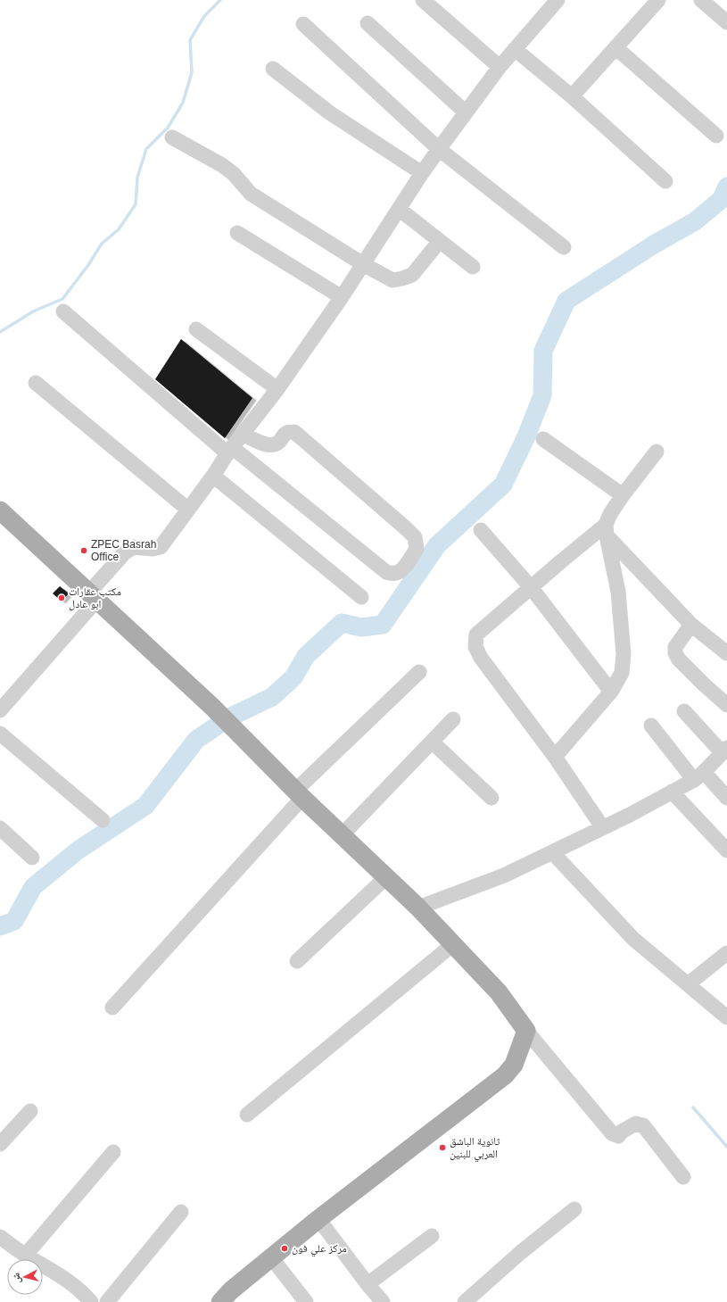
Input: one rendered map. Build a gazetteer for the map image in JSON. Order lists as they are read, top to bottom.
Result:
{
  "places": [
    "ZPEC Basrah Office",
    "مكتب عقارات ابو عادل",
    "ثانوية الباشق العربي للبنين",
    "مركز علي فون"
  ],
  "north": "left"
}
